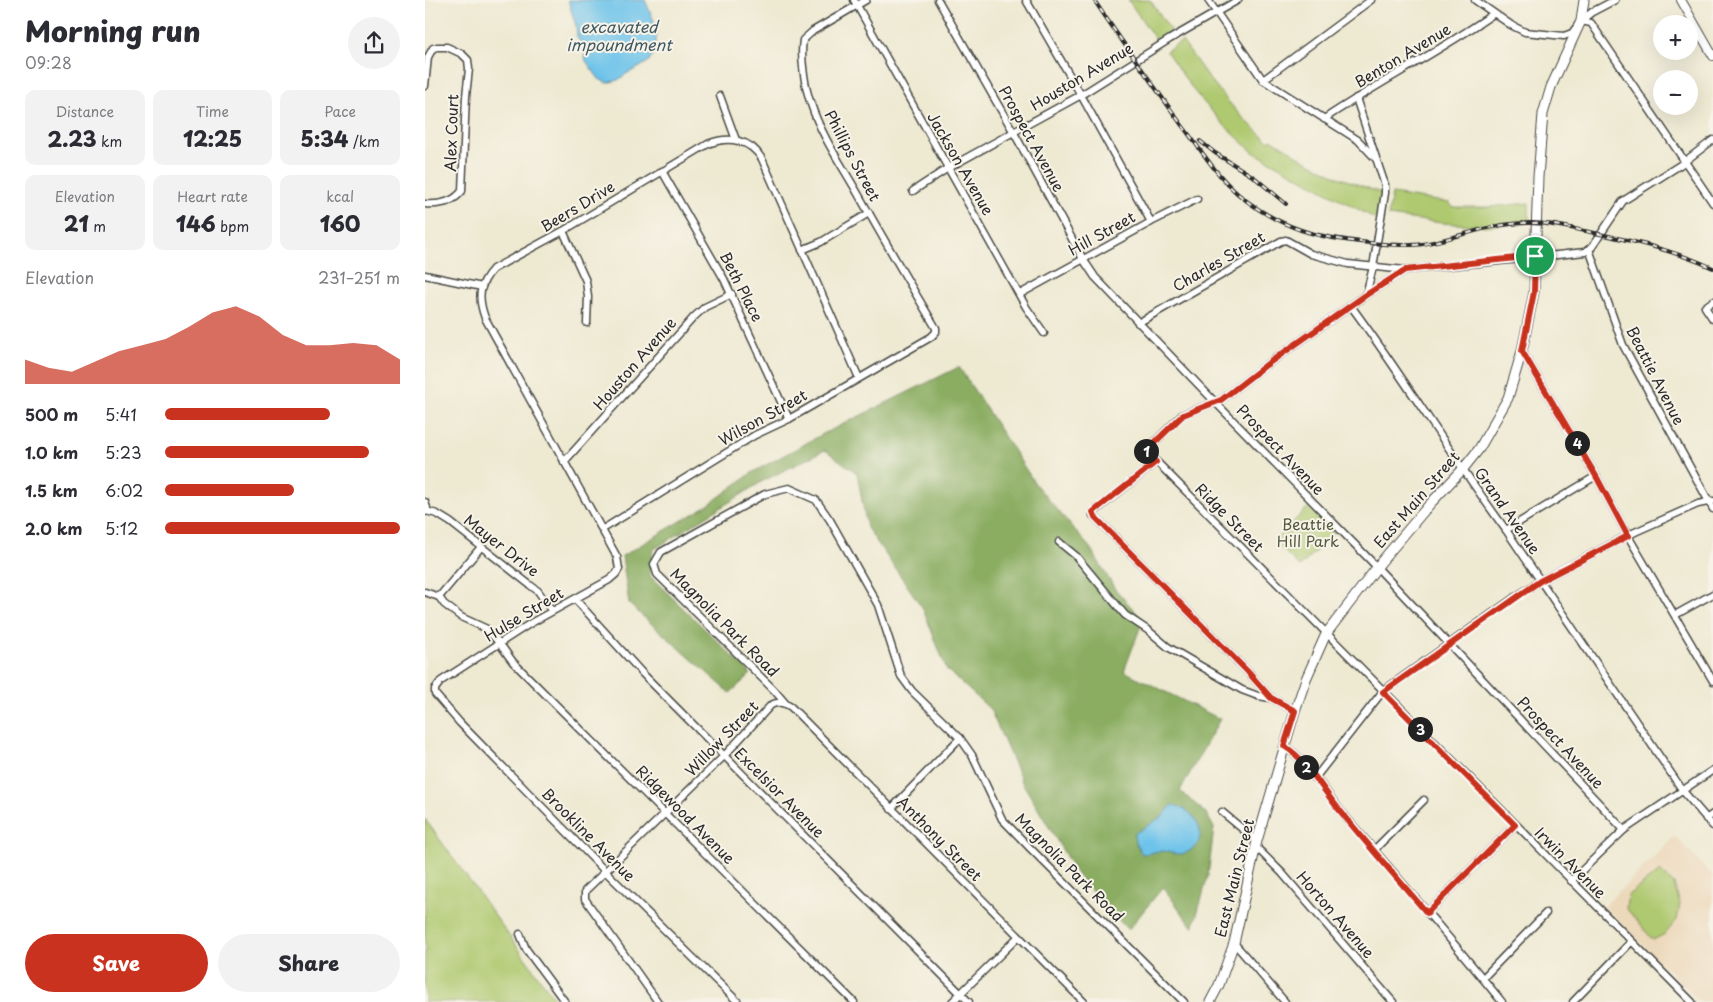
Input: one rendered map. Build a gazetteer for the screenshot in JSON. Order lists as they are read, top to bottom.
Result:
{
  "streets": {
    "main road": ["East Main Street"],
    "street": [
      "Benton Avenue",
      "Houston Avenue",
      "Alex Court",
      "Prospect Avenue",
      "Phillips Street",
      "Jackson Avenue",
      "Beers Drive",
      "Hill Street",
      "Charles Street",
      "Beth Place",
      "Beattie Avenue",
      "Wilson Street",
      "Grand Avenue",
      "Ridge Street",
      "Mayer Drive",
      "Hulse Street",
      "Magnolia Park Road",
      "Willow Street",
      "Excelsior Avenue",
      "Ridgewood Avenue",
      "Brookline Avenue",
      "Anthony Street",
      "Irwin Avenue",
      "Horton Avenue"
    ]
  },
  "crossings": [
    ["Houston Avenue", "Prospect Avenue"],
    ["Houston Avenue", "Jackson Avenue"],
    ["Houston Avenue", "Beth Place"],
    ["Prospect Avenue", "Hill Street"],
    ["Prospect Avenue", "Charles Street"],
    ["Prospect Avenue", "East Main Street"],
    ["Phillips Street", "Jackson Avenue"],
    ["Phillips Street", "Wilson Street"],
    ["Jackson Avenue", "Hill Street"],
    ["Beers Drive", "Beth Place"],
    ["Beth Place", "Wilson Street"],
    ["Wilson Street", "Hulse Street"],
    ["East Main Street", "Grand Avenue"],
    ["East Main Street", "Ridge Street"],
    ["East Main Street", "Irwin Avenue"],
    ["East Main Street", "Horton Avenue"],
    ["Ridge Street", "Irwin Avenue"],
    ["Mayer Drive", "Hulse Street"],
    ["Hulse Street", "Excelsior Avenue"],
    ["Hulse Street", "Ridgewood Avenue"],
    ["Hulse Street", "Brookline Avenue"],
    ["Magnolia Park Road", "Willow Street"],
    ["Magnolia Park Road", "Anthony Street"],
    ["Willow Street", "Excelsior Avenue"],
    ["Willow Street", "Ridgewood Avenue"],
    ["Willow Street", "Brookline Avenue"],
    ["Willow Street", "Anthony Street"]
  ],
  "water": ["excavated impoundment"],
  "parks": ["Beattie Hill Park"],
  "page": {
    "heading": ["Morning run", "09:28"],
    "map_buttons": ["+", "−"],
    "stats": [
      ["Distance", "2.23 km"],
      ["Time", "12:25"],
      ["Pace", "5:34 /km"],
      ["Elevation", "21 m"],
      ["Heart rate", "146 bpm"],
      ["kcal", "160"]
    ],
    "chart": ["Elevation", "231–251 m"],
    "list": [
      {
        "name": "500 m",
        "note": "5:41"
      },
      {
        "name": "1.0 km",
        "note": "5:23"
      },
      {
        "name": "1.5 km",
        "note": "6:02"
      },
      {
        "name": "2.0 km",
        "note": "5:12"
      }
    ],
    "pins": [
      "4",
      "1",
      "3",
      "2"
    ],
    "buttons": ["Save", "Share"]
  }
}
